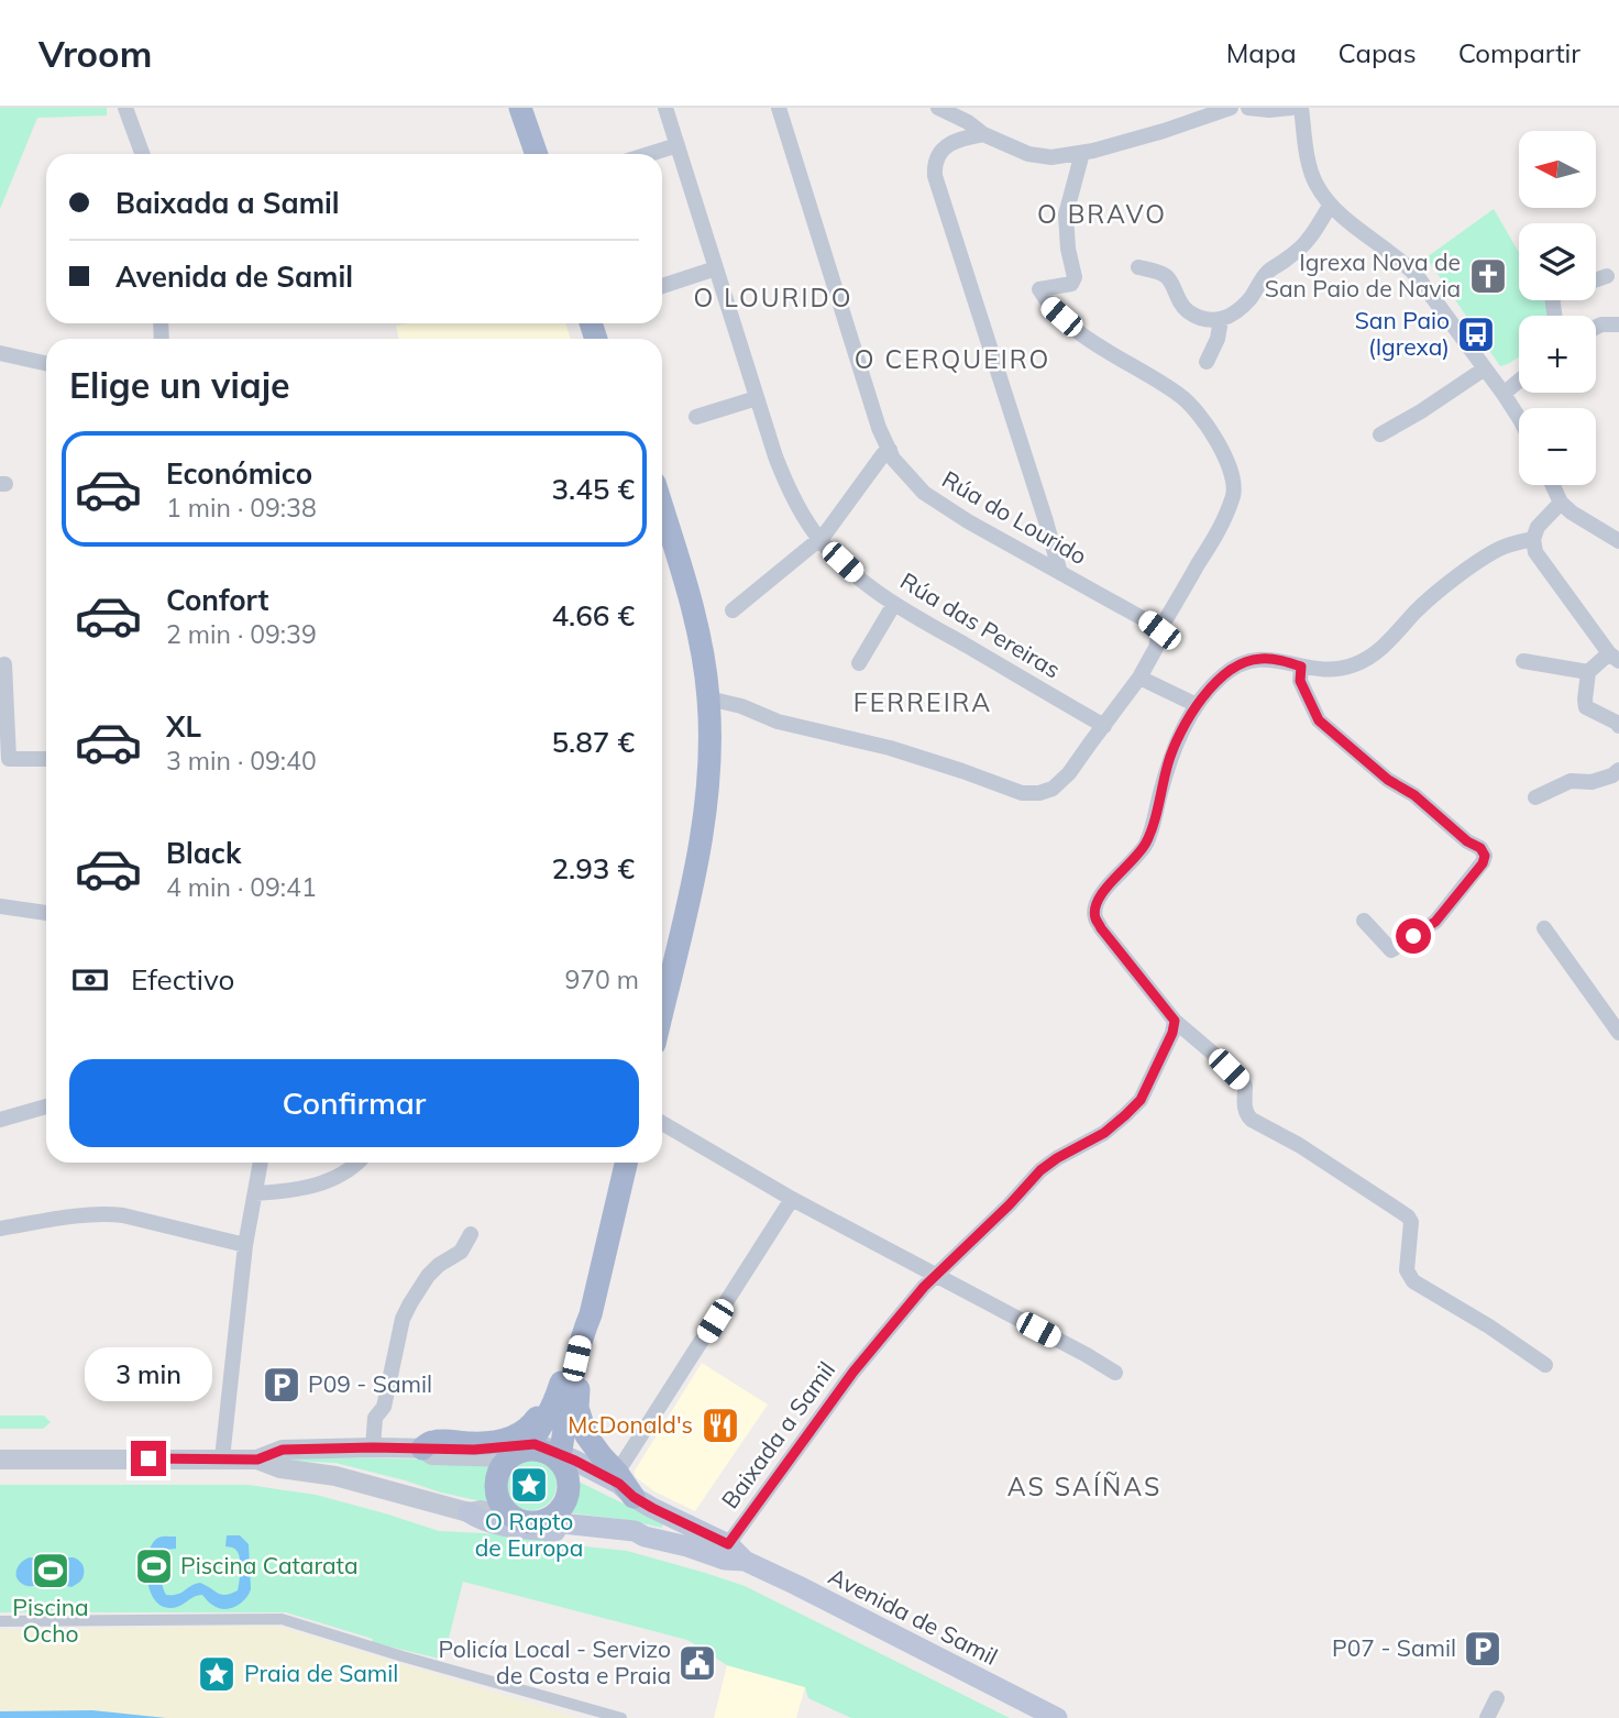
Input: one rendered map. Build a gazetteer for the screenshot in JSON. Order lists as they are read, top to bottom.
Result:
{
  "streets": {
    "main road": ["Avenida de Samil"],
    "street": ["Rúa do Lourido", "Rúa das Pereiras", "Baixada a Samil"]
  },
  "crossings": [
    ["Baixada a Samil", "Avenida de Samil"]
  ],
  "districts": [
    "O BRAVO",
    "O LOURIDO",
    "O CERQUEIRO",
    "FERREIRA",
    "AS SAÍÑAS"
  ],
  "places": {
    "church": ["Igrexa Nova de San Paio de Navia"],
    "bus stop": ["San Paio (Igrexa)"],
    "parking": ["P09 - Samil", "P07 - Samil"],
    "restaurant": ["McDonald's"],
    "place": ["O Rapto de Europa", "Praia de Samil"],
    "sports": ["Piscina Catarata", "Piscina Ocho"],
    "public building": ["Policía Local - Servizo de Costa e Praia"]
  },
  "north": "left",
  "page": {
    "header": "Vroom",
    "nav": ["Mapa", "Capas", "Compartir"],
    "map_buttons": ["+", "−"],
    "banner": ["Baixada a Samil", "Avenida de Samil"],
    "heading": "Elige un viaje",
    "list": [
      {
        "name": "Económico",
        "note": "1 min · 09:38",
        "value": "3.45 €"
      },
      {
        "name": "Confort",
        "note": "2 min · 09:39",
        "value": "4.66 €"
      },
      {
        "name": "XL",
        "note": "3 min · 09:40",
        "value": "5.87 €"
      },
      {
        "name": "Black",
        "note": "4 min · 09:41",
        "value": "2.93 €"
      }
    ],
    "pay": ["Efectivo", "970 m"],
    "buttons": "Confirmar",
    "bubble": "3 min"
  }
}
